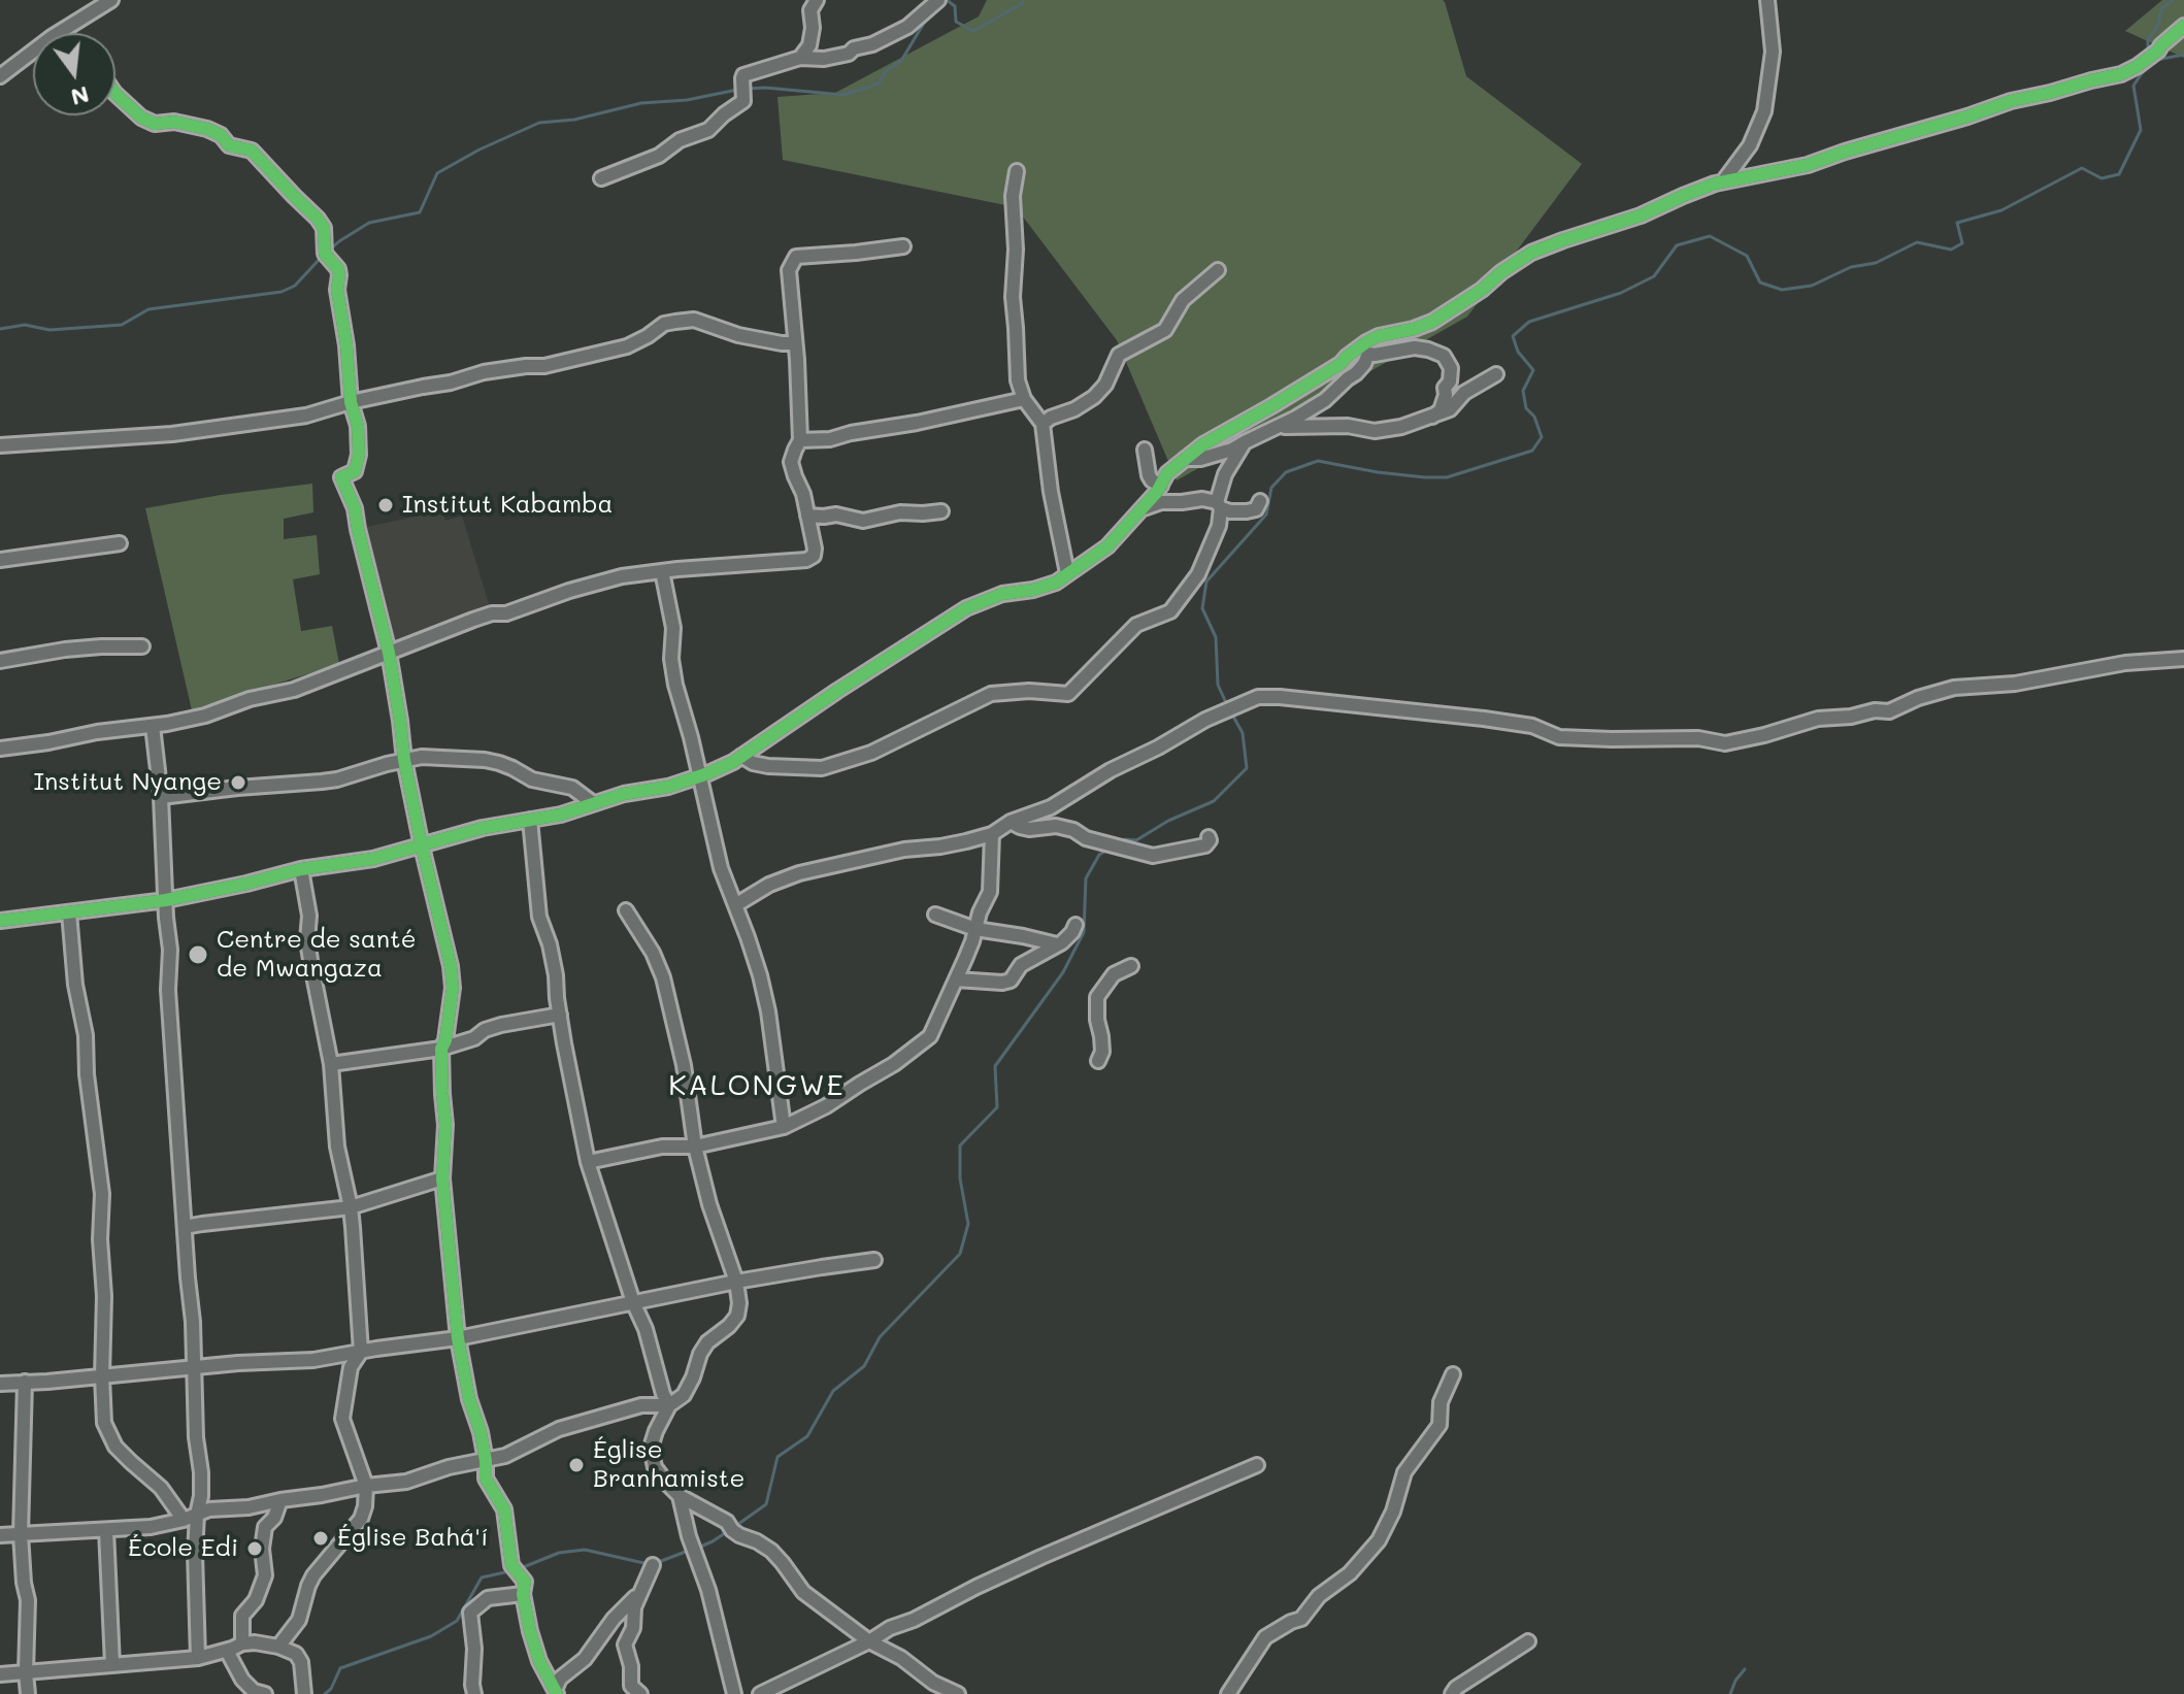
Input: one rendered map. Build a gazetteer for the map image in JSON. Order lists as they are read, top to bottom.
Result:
{
  "districts": ["KALONGWE"],
  "places": [
    "Institut Kabamba",
    "Institut Nyange",
    "Centre de santé de Mwangaza",
    "Église Branhamiste",
    "Église Bahá'í",
    "École Edi"
  ],
  "north": "bottom"
}
